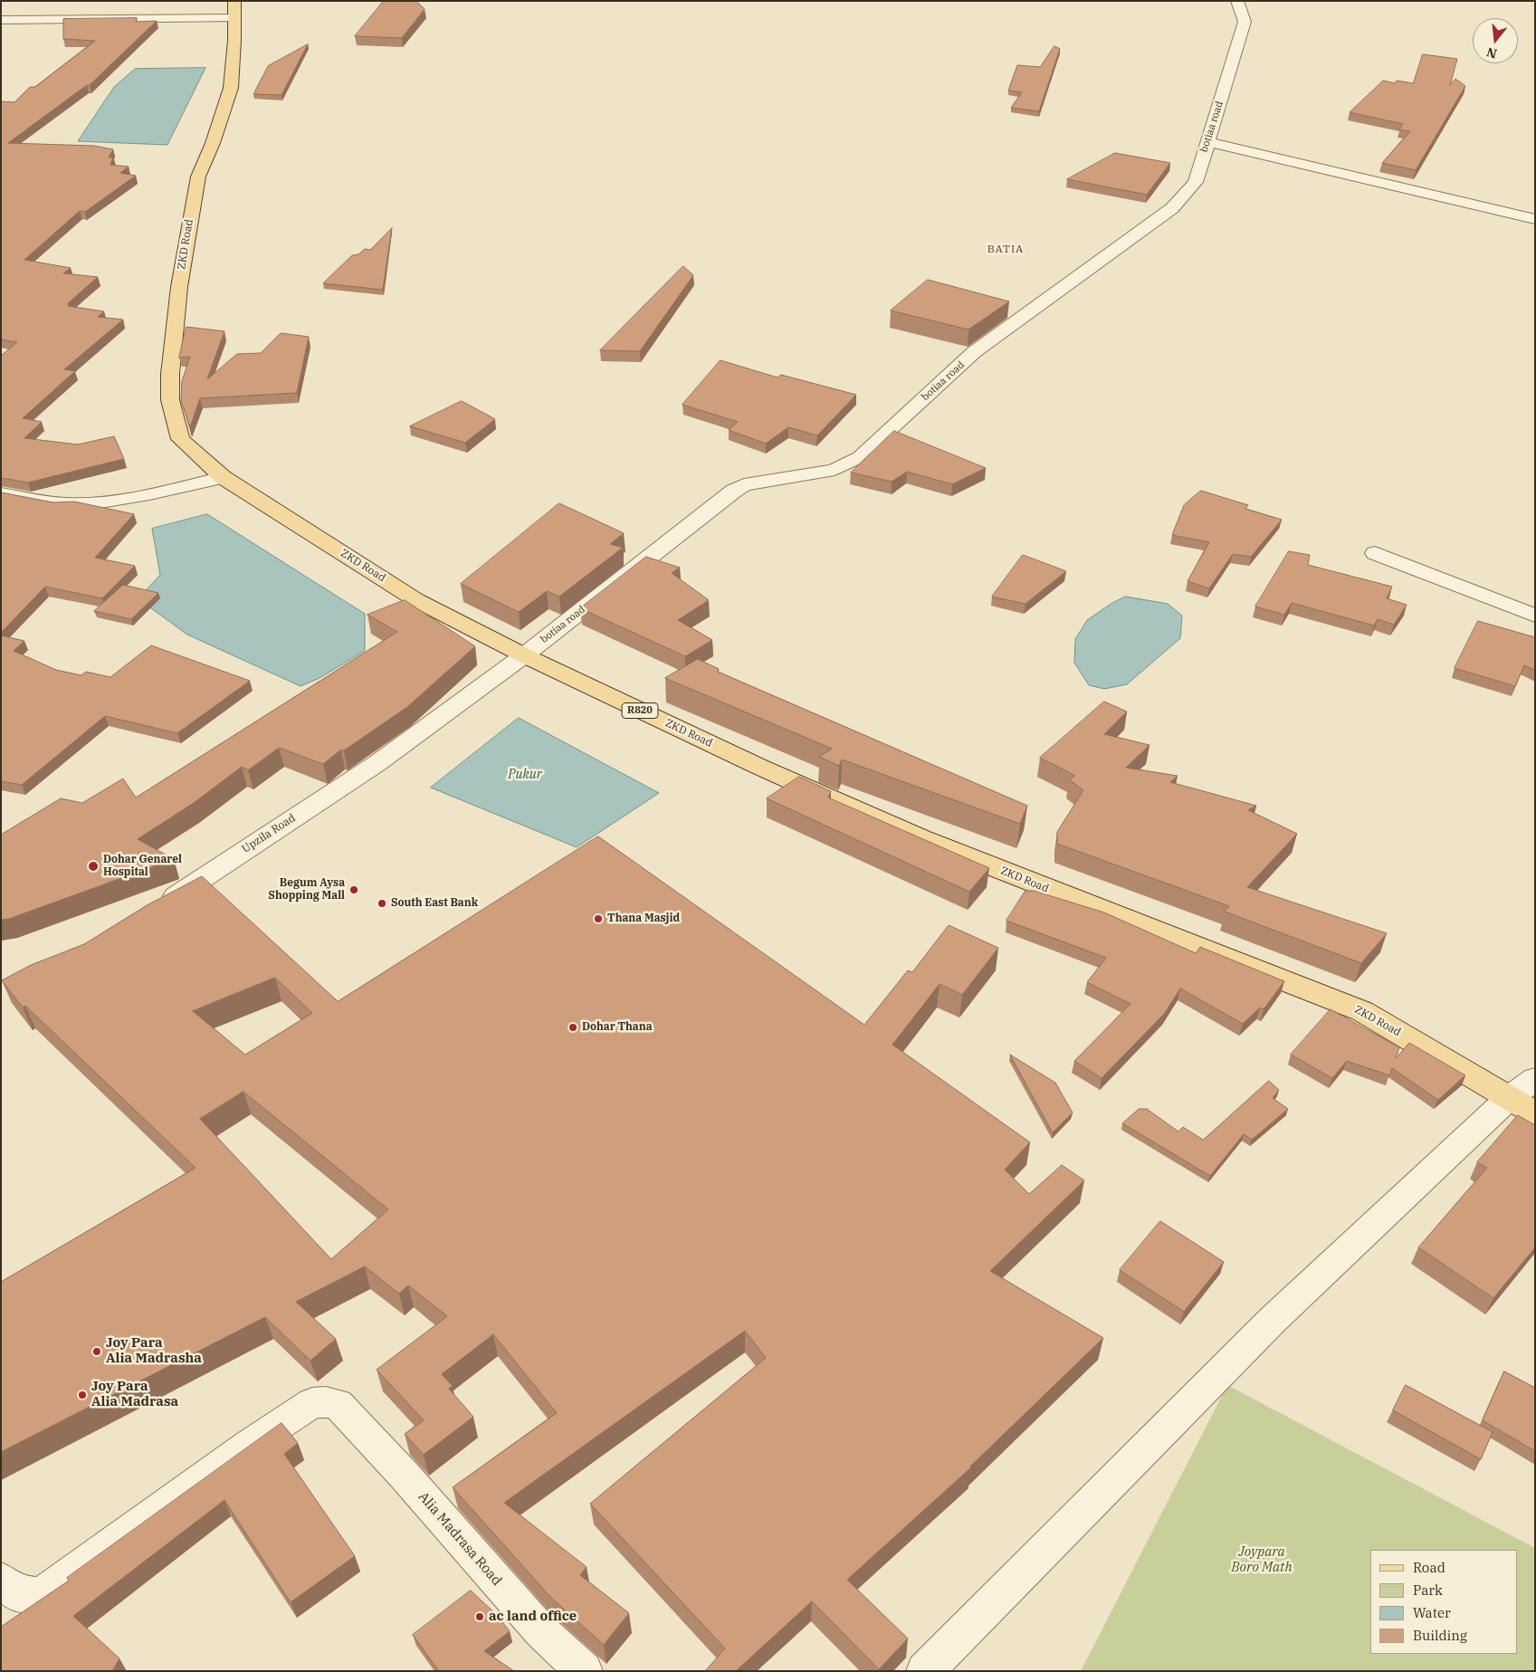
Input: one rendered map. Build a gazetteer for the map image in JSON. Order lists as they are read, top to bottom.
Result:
{
  "streets": {
    "main road": ["ZKD Road", "R820"],
    "street": ["botiaa road", "Upzila Road", "Alia Madrasa Road"]
  },
  "crossings": [
    ["botiaa road", "ZKD Road"],
    ["botiaa road", "Upzila Road"],
    ["ZKD Road", "Upzila Road"]
  ],
  "districts": ["BATIA"],
  "water": ["Pukur"],
  "parks": ["Joypara Boro Math"],
  "places": [
    "Dohar Genarel Hospital",
    "Begum Aysa Shopping Mall",
    "South East Bank",
    "Thana Masjid",
    "Dohar Thana",
    "Joy Para Alia Madrasha",
    "Joy Para Alia Madrasa",
    "ac land office"
  ],
  "legend": [
    "Road",
    "Park",
    "Water",
    "Building"
  ],
  "north": "bottom"
}
